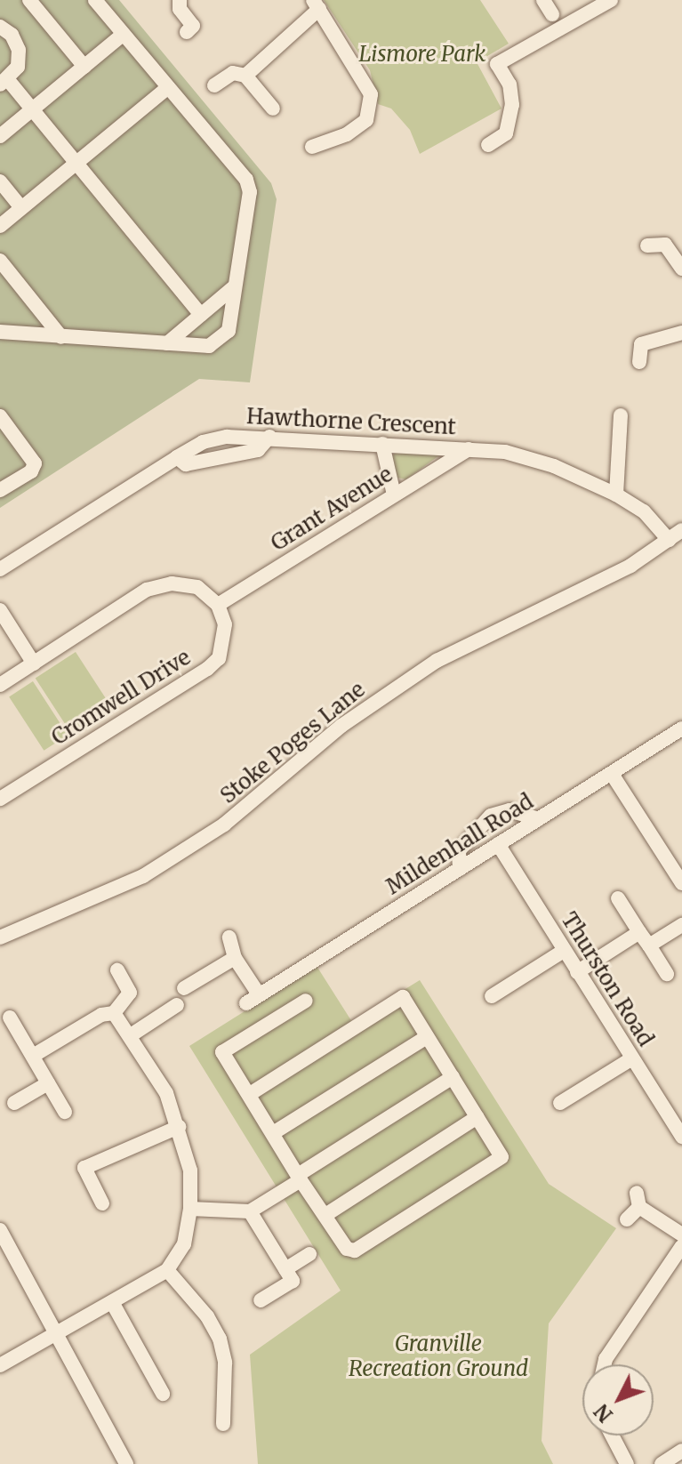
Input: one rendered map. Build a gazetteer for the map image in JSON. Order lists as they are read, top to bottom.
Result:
{
  "streets": {
    "street": [
      "Hawthorne Crescent",
      "Grant Avenue",
      "Cromwell Drive",
      "Stoke Poges Lane",
      "Mildenhall Road",
      "Thurston Road"
    ]
  },
  "crossings": [
    ["Hawthorne Crescent", "Grant Avenue"],
    ["Hawthorne Crescent", "Stoke Poges Lane"],
    ["Grant Avenue", "Cromwell Drive"],
    ["Mildenhall Road", "Thurston Road"]
  ],
  "parks": ["Lismore Park", "Granville Recreation Ground"],
  "north": "bottom left"
}
